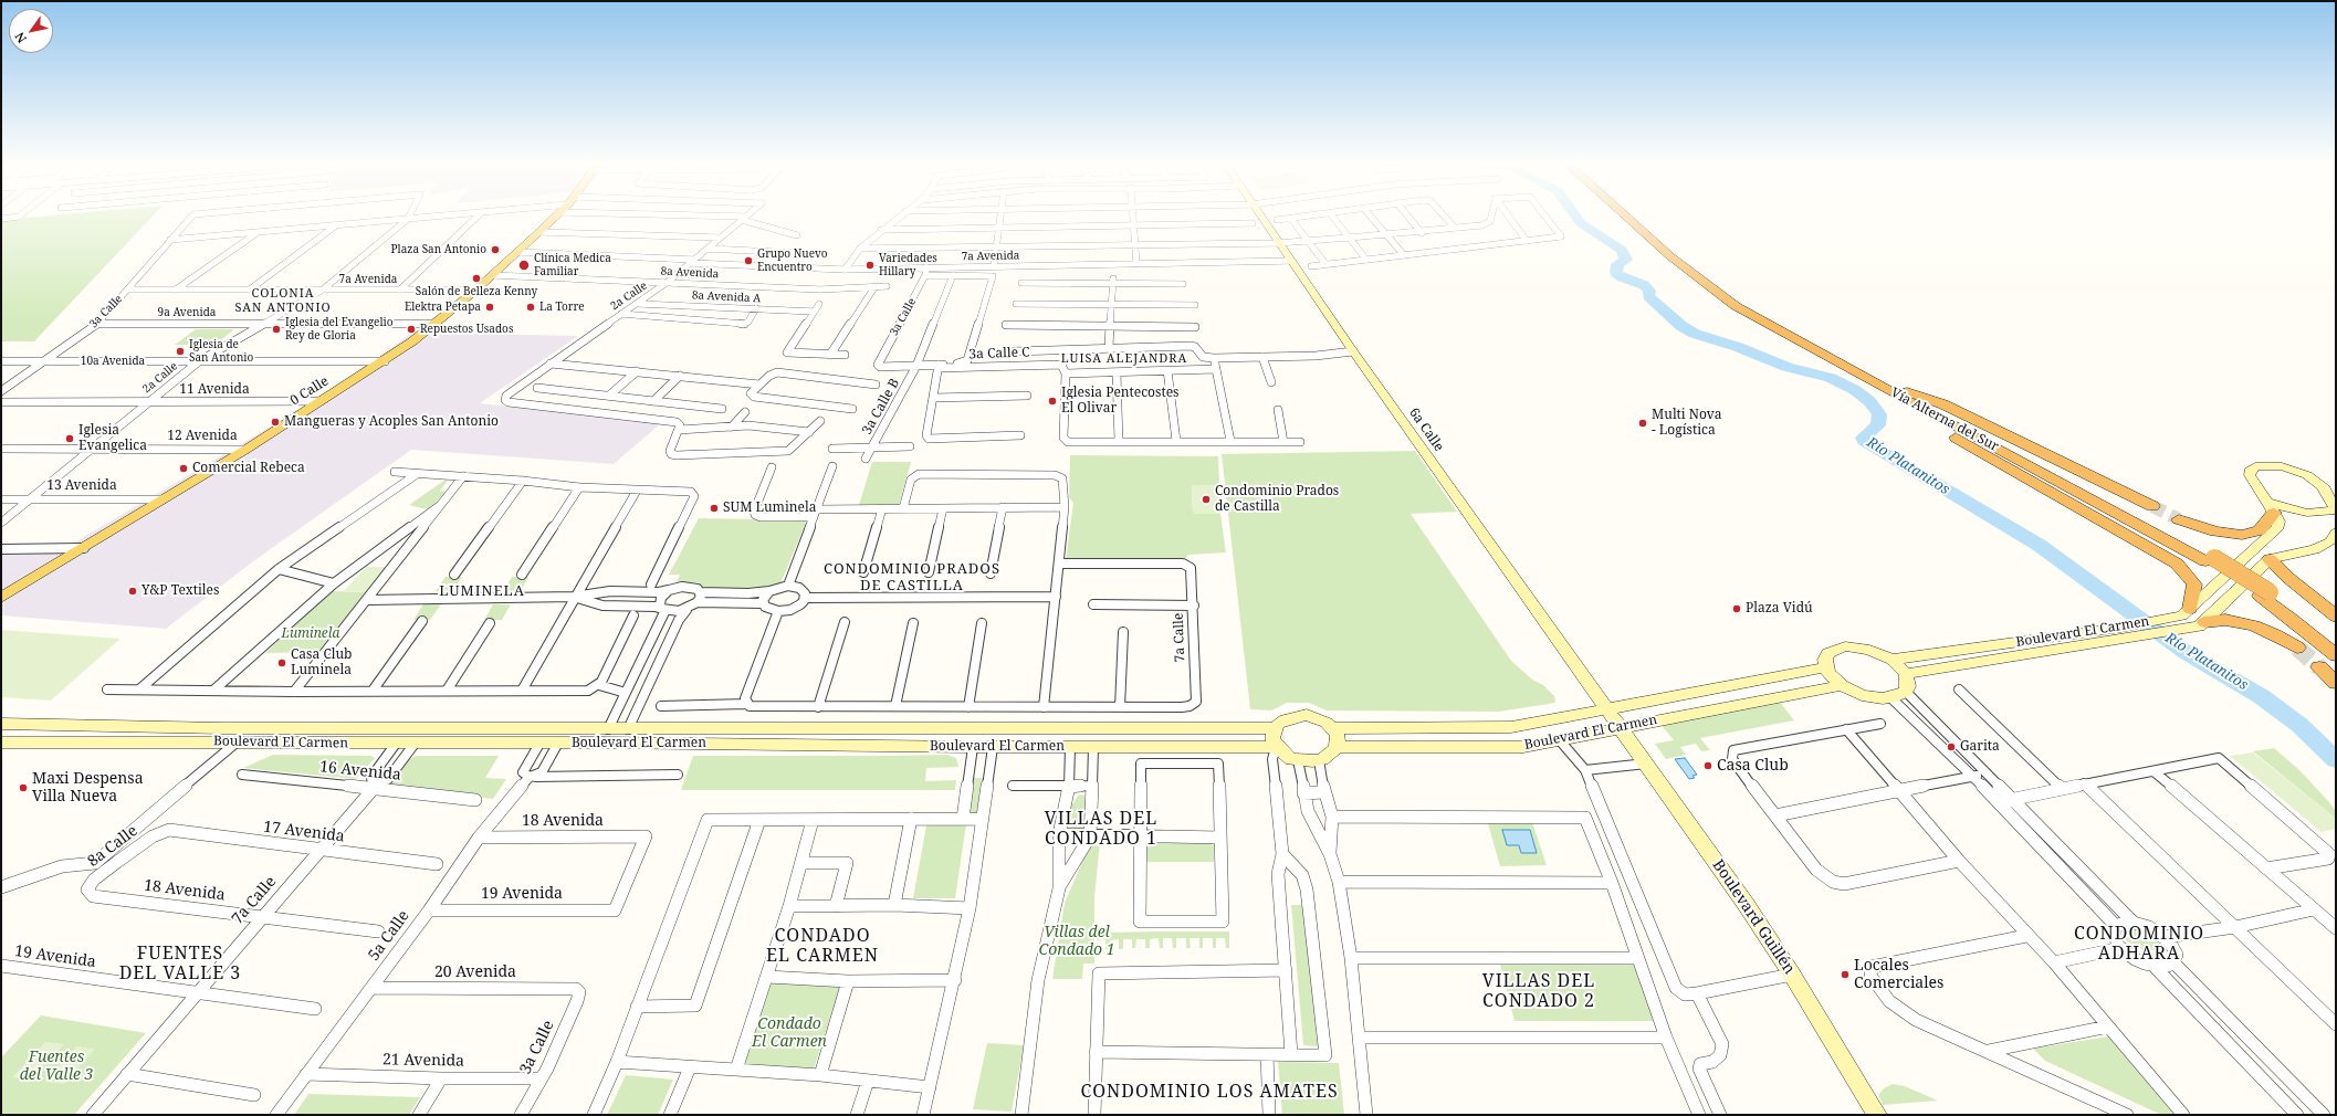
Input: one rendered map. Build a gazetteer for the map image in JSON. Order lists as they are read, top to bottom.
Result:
{
  "streets": {
    "highway": ["Vía Alterna del Sur"],
    "main road": [
      "0 Calle",
      "6a Calle",
      "Boulevard El Carmen",
      "Boulevard Guillén"
    ],
    "street": [
      "7a Avenida",
      "8a Avenida",
      "2a Calle",
      "8a Avenida A",
      "3a Calle",
      "9a Avenida",
      "3a Calle C",
      "10a Avenida",
      "11 Avenida",
      "3a Calle B",
      "12 Avenida",
      "13 Avenida",
      "7a Calle",
      "16 Avenida",
      "18 Avenida",
      "17 Avenida",
      "8a Calle",
      "19 Avenida",
      "5a Calle",
      "20 Avenida",
      "21 Avenida"
    ]
  },
  "crossings": [
    ["7a Avenida", "2a Calle"],
    ["7a Avenida", "3a Calle"],
    ["7a Avenida", "0 Calle"],
    ["7a Avenida", "6a Calle"],
    ["8a Avenida", "2a Calle"],
    ["8a Avenida", "0 Calle"],
    ["2a Calle", "8a Avenida A"],
    ["2a Calle", "9a Avenida"],
    ["2a Calle", "10a Avenida"],
    ["2a Calle", "11 Avenida"],
    ["2a Calle", "12 Avenida"],
    ["2a Calle", "13 Avenida"],
    ["3a Calle", "9a Avenida"],
    ["3a Calle", "10a Avenida"],
    ["3a Calle", "3a Calle B"],
    ["3a Calle", "20 Avenida"],
    ["3a Calle", "21 Avenida"],
    ["9a Avenida", "0 Calle"],
    ["10a Avenida", "0 Calle"],
    ["11 Avenida", "0 Calle"],
    ["0 Calle", "12 Avenida"],
    ["0 Calle", "13 Avenida"],
    ["6a Calle", "Boulevard El Carmen"],
    ["6a Calle", "Boulevard Guillén"],
    ["Boulevard El Carmen", "Boulevard Guillén"],
    ["Boulevard El Carmen", "5a Calle"],
    ["7a Calle", "16 Avenida"],
    ["7a Calle", "18 Avenida"],
    ["7a Calle", "17 Avenida"],
    ["7a Calle", "19 Avenida"],
    ["18 Avenida", "8a Calle"],
    ["18 Avenida", "19 Avenida"],
    ["18 Avenida", "5a Calle"],
    ["17 Avenida", "8a Calle"],
    ["19 Avenida", "5a Calle"],
    ["5a Calle", "20 Avenida"],
    ["5a Calle", "21 Avenida"]
  ],
  "districts": [
    "COLONIA SAN ANTONIO",
    "LUISA ALEJANDRA",
    "CONDOMINIO PRADOS DE CASTILLA",
    "LUMINELA",
    "VILLAS DEL CONDADO 1",
    "CONDOMINIO ADHARA",
    "CONDADO EL CARMEN",
    "FUENTES DEL VALLE 3",
    "VILLAS DEL CONDADO 2",
    "CONDOMINIO LOS AMATES"
  ],
  "water": ["Río Platanitos"],
  "parks": [
    "Luminela",
    "Villas del Condado 1",
    "Condado El Carmen",
    "Fuentes del Valle 3"
  ],
  "places": [
    "Plaza San Antonio",
    "Grupo Nuevo Encuentro",
    "Clínica Medica Familiar",
    "Variedades Hillary",
    "Salón de Belleza Kenny",
    "Elektra Petapa",
    "La Torre",
    "Iglesia del Evangelio Rey de Gloria",
    "Repuestos Usados",
    "Iglesia de San Antonio",
    "Iglesia Pentecostes El Olivar",
    "Mangueras y Acoples San Antonio",
    "Multi Nova - Logística",
    "Iglesia Evangelica",
    "Comercial Rebeca",
    "Condominio Prados de Castilla",
    "SUM Luminela",
    "Y&P Textiles",
    "Plaza Vidú",
    "Casa Club Luminela",
    "Garita",
    "Casa Club",
    "Maxi Despensa Villa Nueva",
    "Locales Comerciales"
  ],
  "north": "bottom left"
}
